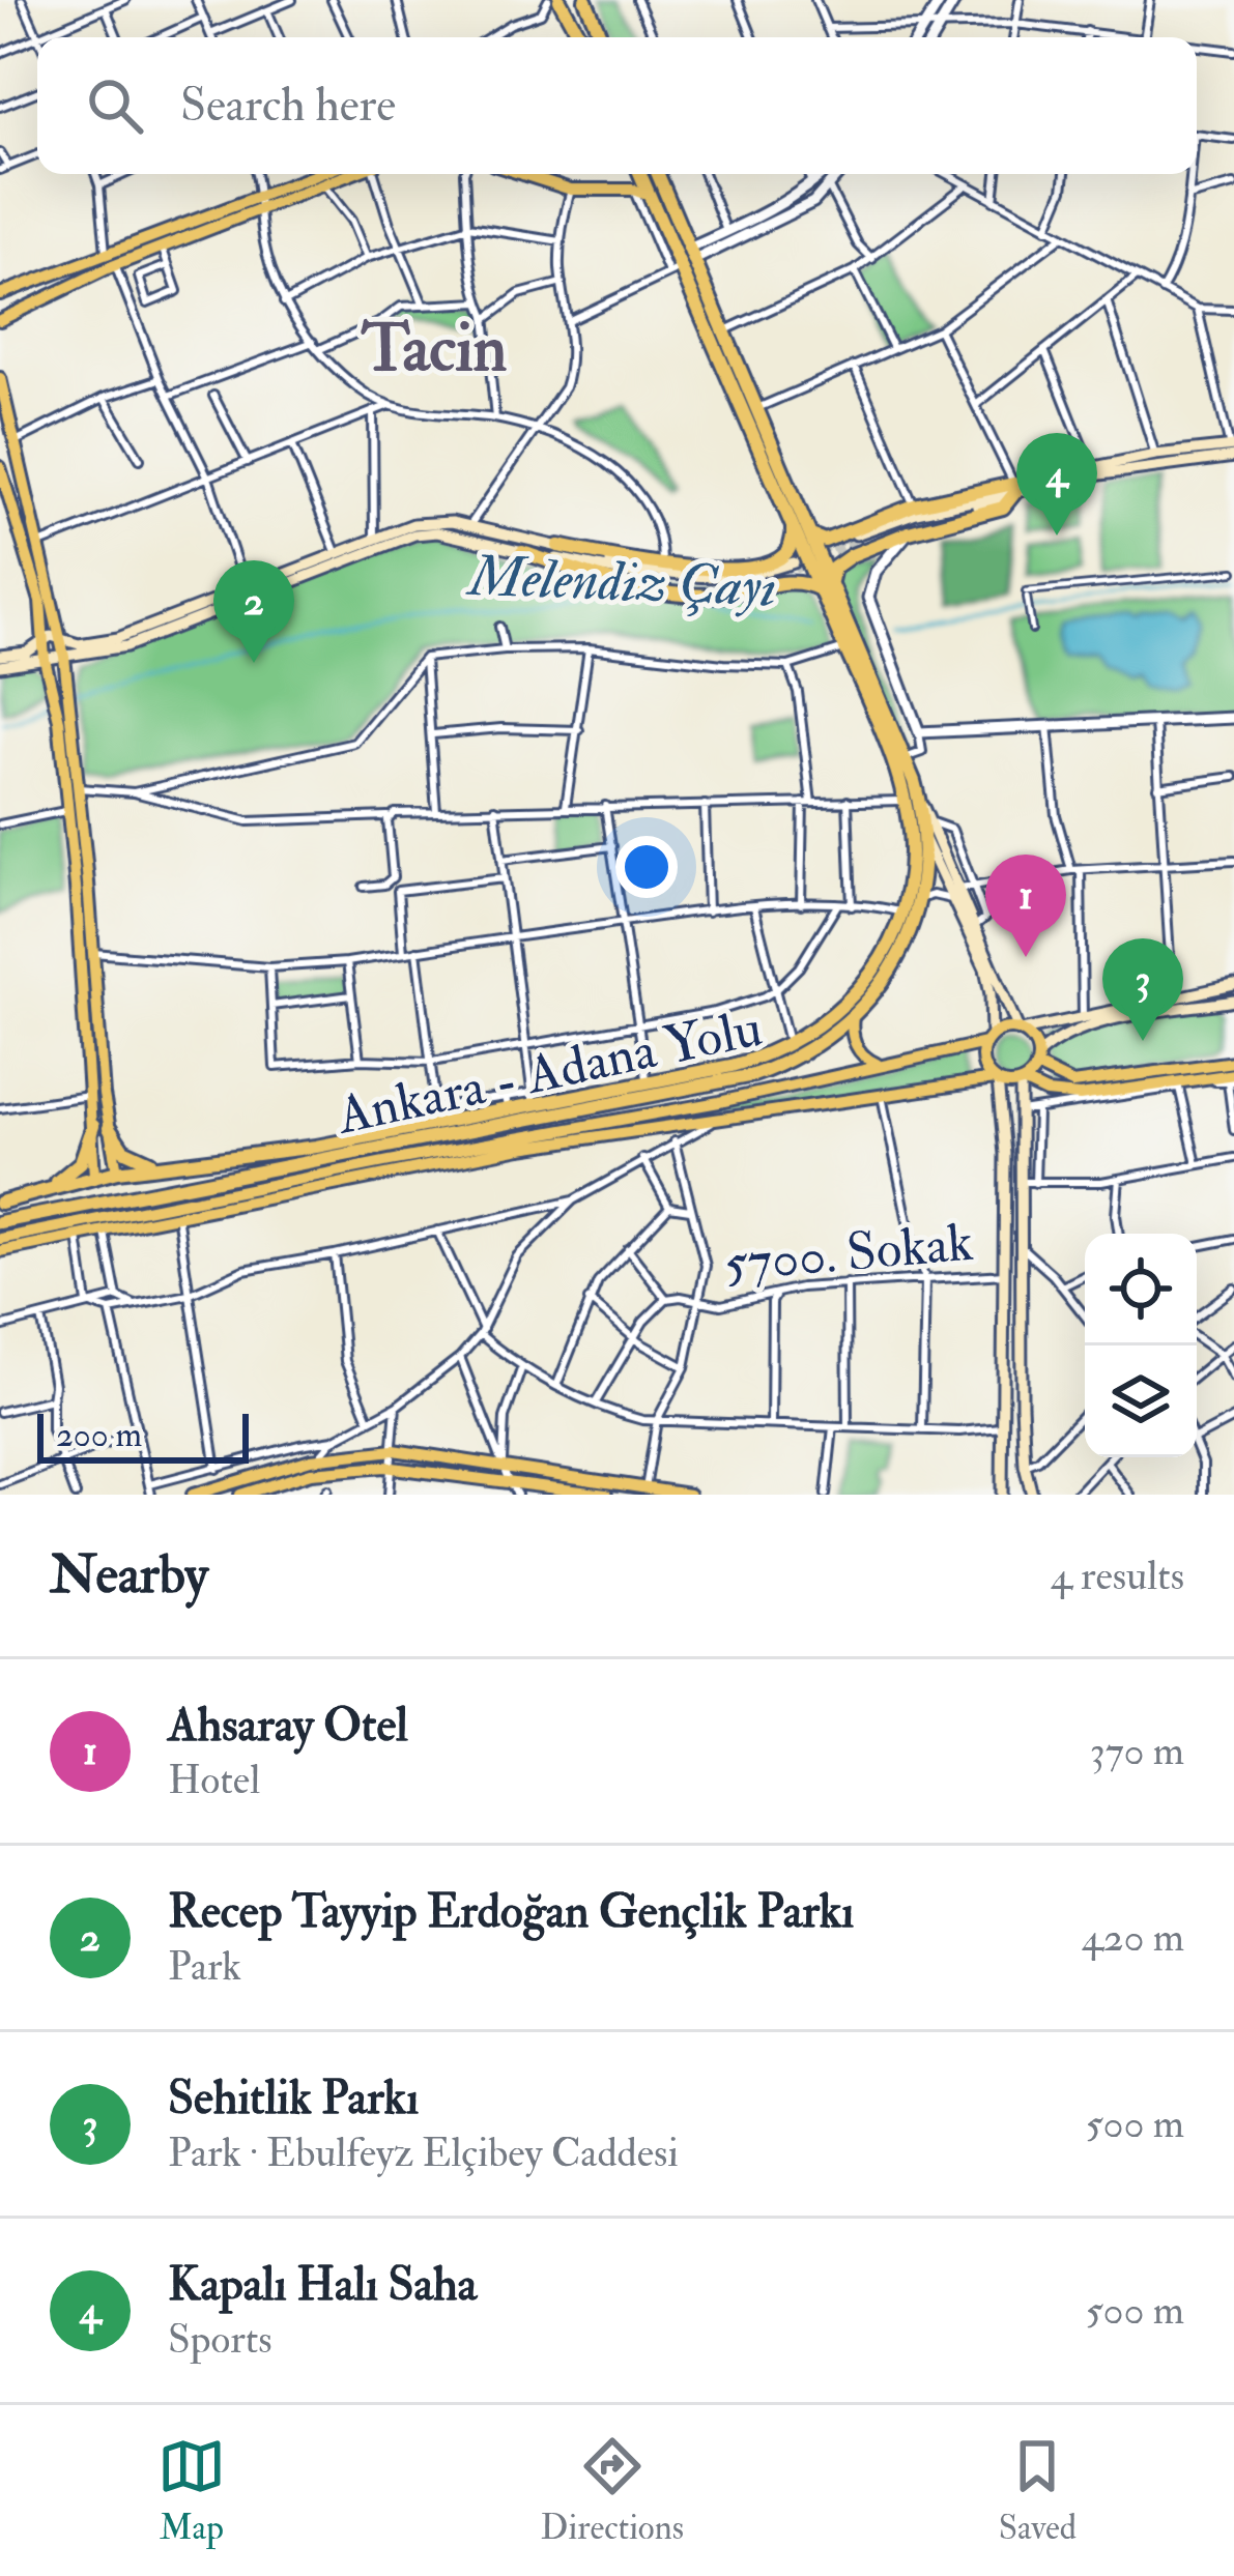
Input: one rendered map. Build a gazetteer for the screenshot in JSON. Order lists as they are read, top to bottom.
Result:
{
  "streets": {
    "highway": ["Ankara - Adana Yolu"],
    "street": ["5700. Sokak"]
  },
  "districts": ["Tacin"],
  "water": ["Melendiz Çayı"],
  "scale_bar": "200 m",
  "page": {
    "search": "Search here",
    "pins": [
      "4",
      "2",
      "1",
      "3"
    ],
    "scale": "200 m",
    "heading": ["Nearby", "4 results"],
    "list": [
      {
        "mark": "1",
        "name": "Ahsaray Otel",
        "note": "Hotel",
        "value": "370 m"
      },
      {
        "mark": "2",
        "name": "Recep Tayyip Erdoğan Gençlik Parkı",
        "note": "Park",
        "value": "420 m"
      },
      {
        "mark": "3",
        "name": "Sehitlik Parkı",
        "note": "Park · Ebulfeyz Elçibey Caddesi",
        "value": "500 m"
      },
      {
        "mark": "4",
        "name": "Kapalı Halı Saha",
        "note": "Sports",
        "value": "500 m"
      }
    ],
    "nav": ["Map", "Directions", "Saved"]
  }
}
